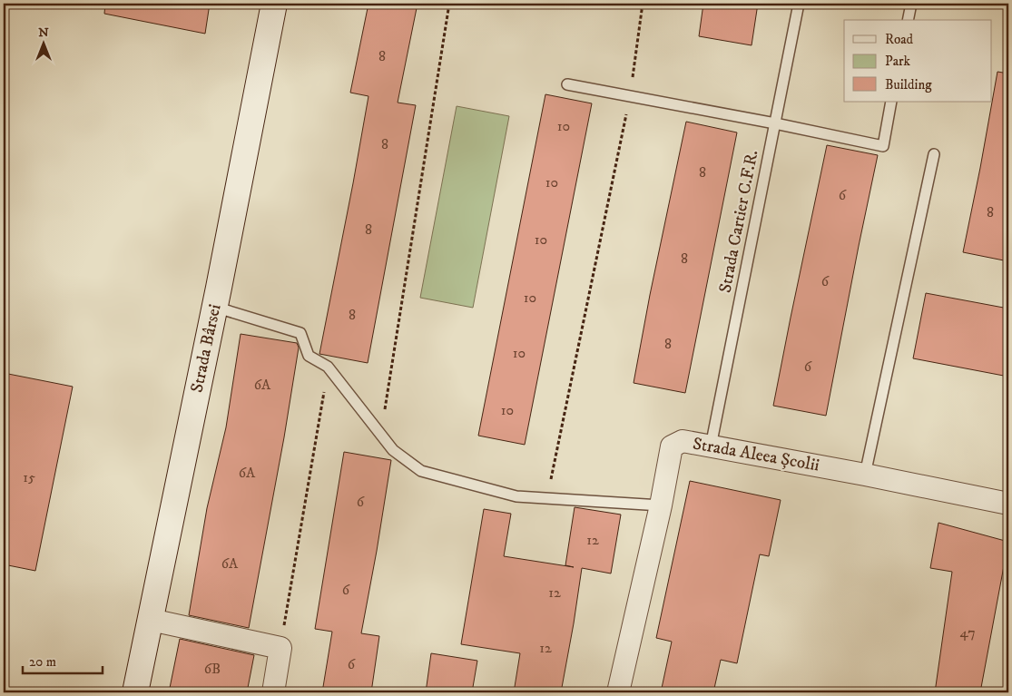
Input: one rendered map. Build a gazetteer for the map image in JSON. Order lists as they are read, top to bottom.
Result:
{
  "streets": {
    "street": ["Strada Bârsei", "Strada Aleea Școlii"],
    "lane": ["Strada Cartier C.F.R."]
  },
  "crossings": [
    ["Strada Cartier C.F.R.", "Strada Aleea Școlii"]
  ],
  "house_numbers": [
    "8",
    "10",
    "8",
    "8",
    "10",
    "6",
    "8",
    "8",
    "10",
    "8",
    "6",
    "10",
    "8",
    "8",
    "10",
    "6",
    "6A",
    "10",
    "6A",
    "15",
    "6",
    "12",
    "6A",
    "6",
    "12",
    "47",
    "12",
    "6",
    "6B"
  ],
  "legend": ["Road", "Park", "Building"],
  "scale_bar": "20 m",
  "north": "top"
}
